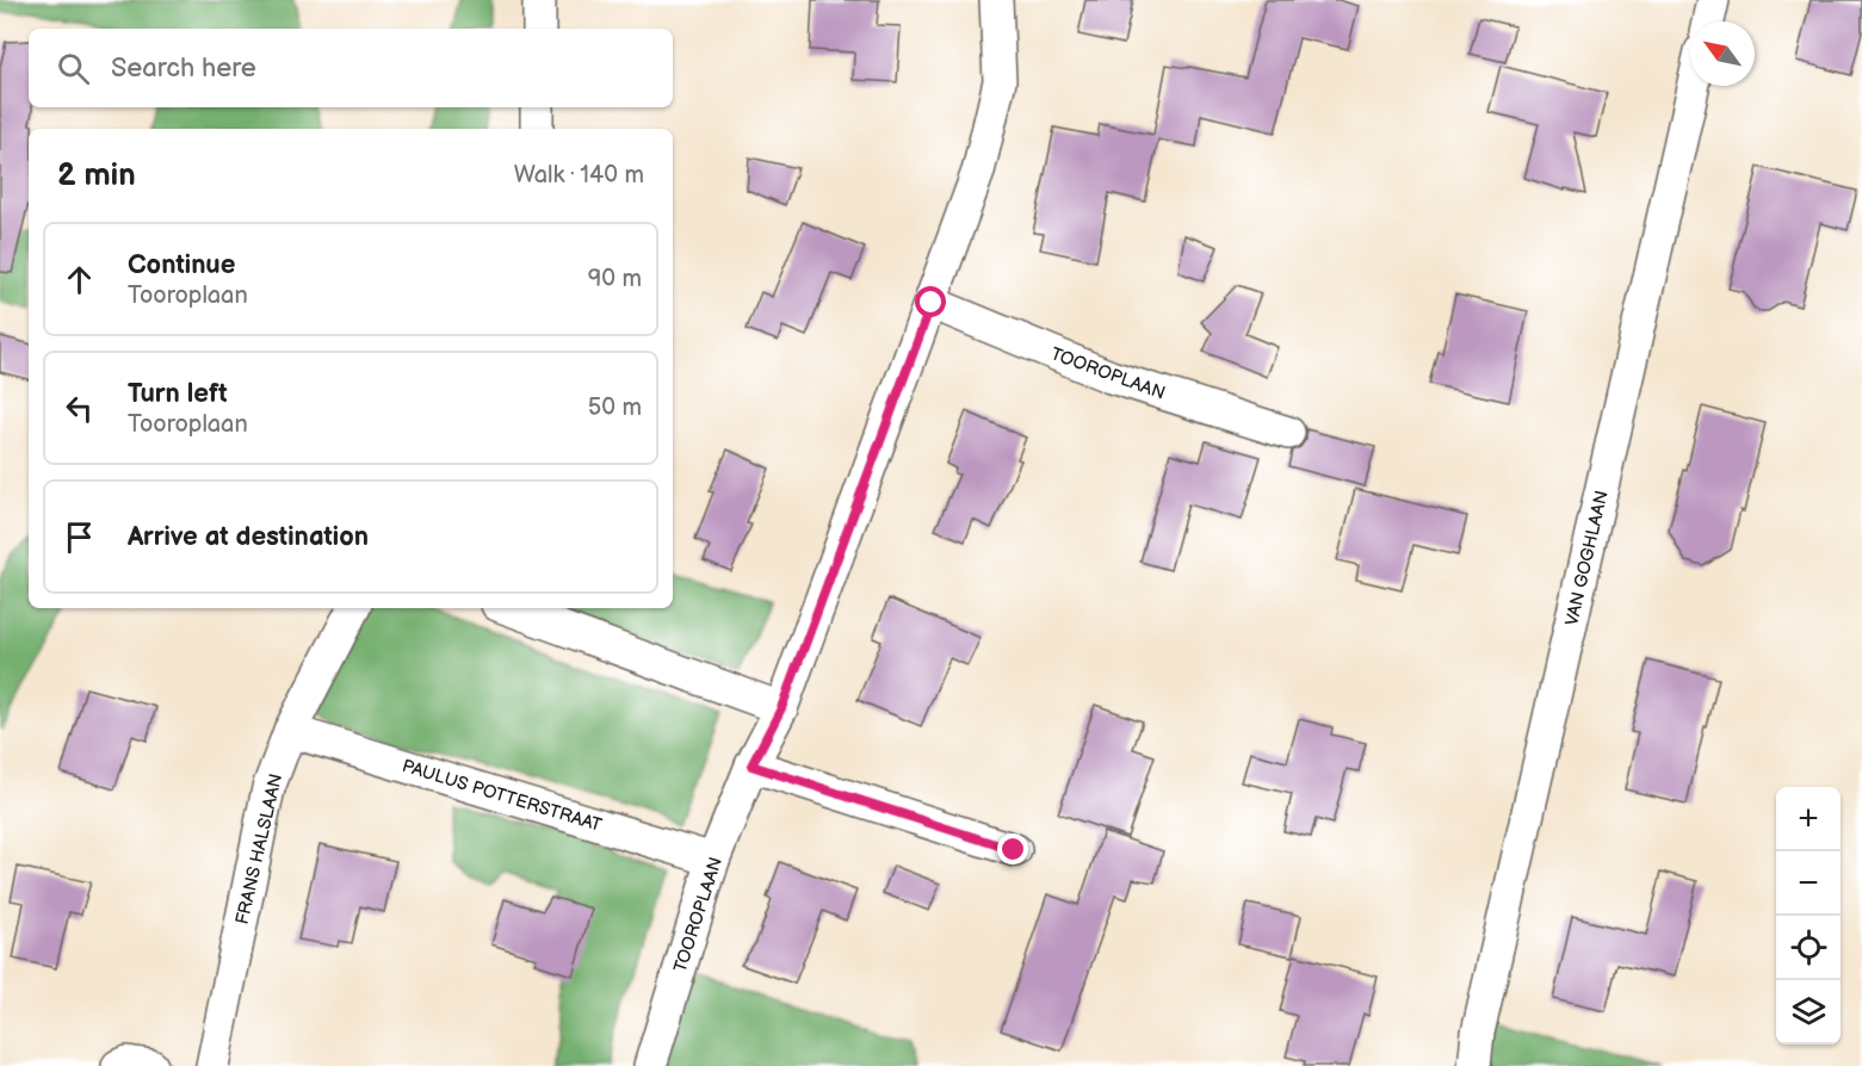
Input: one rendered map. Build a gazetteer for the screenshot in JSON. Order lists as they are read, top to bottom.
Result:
{
  "streets": {
    "street": [
      "TOOROPLAAN",
      "VAN GOGHLAAN",
      "PAULUS POTTERSTRAAT",
      "FRANS HALSLAAN"
    ]
  },
  "crossings": [
    ["TOOROPLAAN", "PAULUS POTTERSTRAAT"],
    ["PAULUS POTTERSTRAAT", "FRANS HALSLAAN"]
  ],
  "north": "top left",
  "page": {
    "search": "Search here",
    "heading": ["2 min", "Walk · 140 m"],
    "list": [
      ["Continue", "Tooroplaan", "90 m"],
      ["Turn left", "Tooroplaan", "50 m"],
      "Arrive at destination"
    ],
    "map_buttons": ["+", "−"]
  }
}
